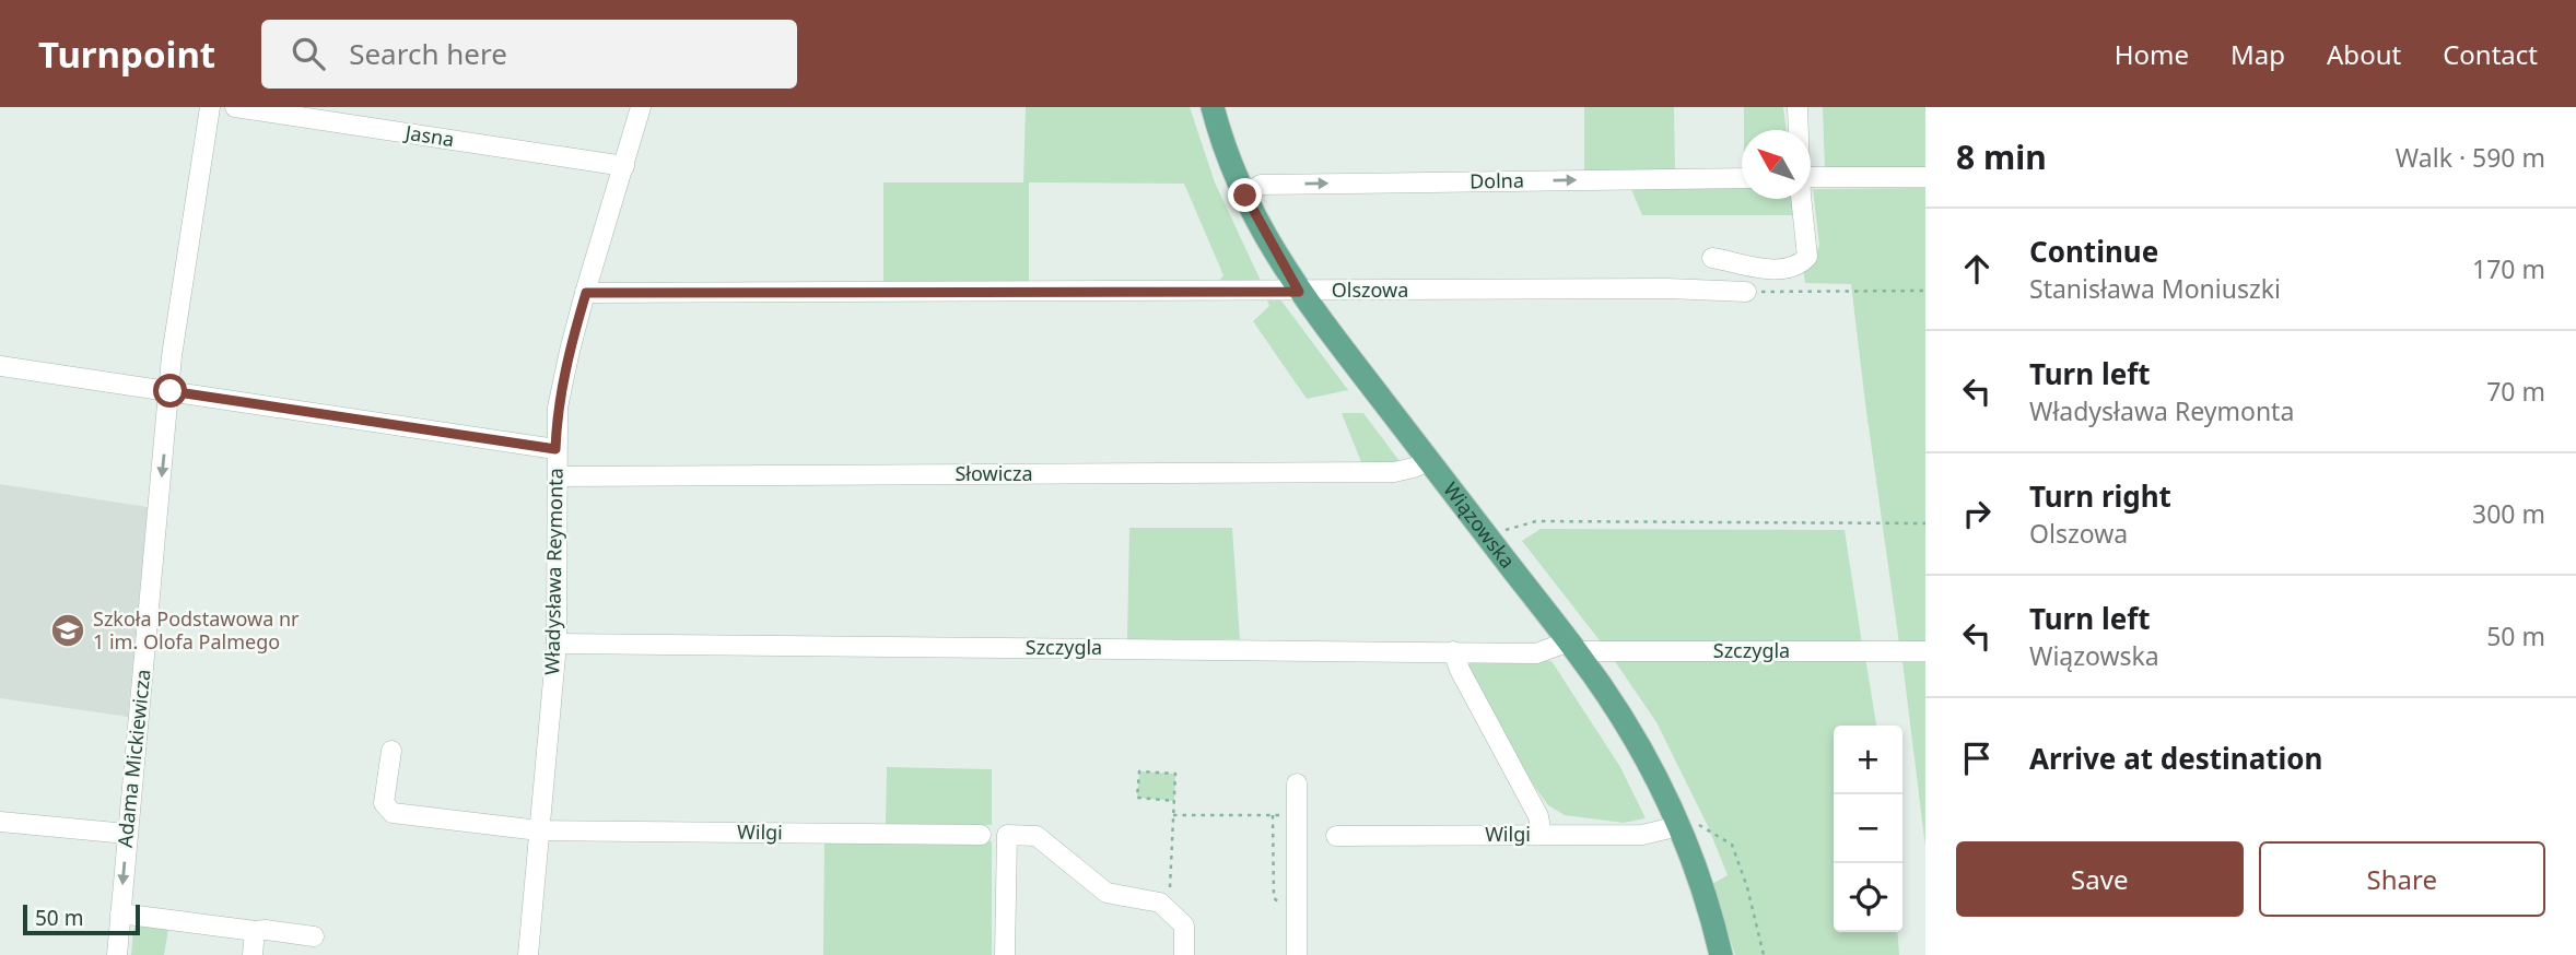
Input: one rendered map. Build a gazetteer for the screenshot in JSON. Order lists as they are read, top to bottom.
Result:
{
  "streets": {
    "main road": ["Wiązowska"],
    "street": [
      "Jasna",
      "Dolna",
      "Olszowa",
      "Słowicza",
      "Władysława Reymonta",
      "Szczygla",
      "Adama Mickiewicza",
      "Wilgi"
    ]
  },
  "crossings": [
    ["Jasna", "Władysława Reymonta"],
    ["Dolna", "Wiązowska"],
    ["Olszowa", "Wiązowska"],
    ["Olszowa", "Władysława Reymonta"],
    ["Słowicza", "Wiązowska"],
    ["Słowicza", "Władysława Reymonta"],
    ["Wiązowska", "Szczygla"],
    ["Wiązowska", "Wilgi"],
    ["Władysława Reymonta", "Szczygla"],
    ["Władysława Reymonta", "Wilgi"]
  ],
  "one_way": ["Dolna", "Adama Mickiewicza"],
  "places": {
    "school or university": ["Szkoła Podstawowa nr 1 im. Olofa Palmego"]
  },
  "scale_bar": "50 m",
  "north": "top left",
  "page": {
    "header": "Turnpoint",
    "search": "Search here",
    "nav": [
      "Home",
      "Map",
      "About",
      "Contact"
    ],
    "heading": ["8 min", "Walk · 590 m"],
    "list": [
      ["Continue", "Stanisława Moniuszki", "170 m"],
      ["Turn left", "Władysława Reymonta", "70 m"],
      ["Turn right", "Olszowa", "300 m"],
      ["Turn left", "Wiązowska", "50 m"],
      "Arrive at destination"
    ],
    "map_buttons": ["+", "−"],
    "buttons": ["Save", "Share"],
    "scale": "50 m"
  }
}
